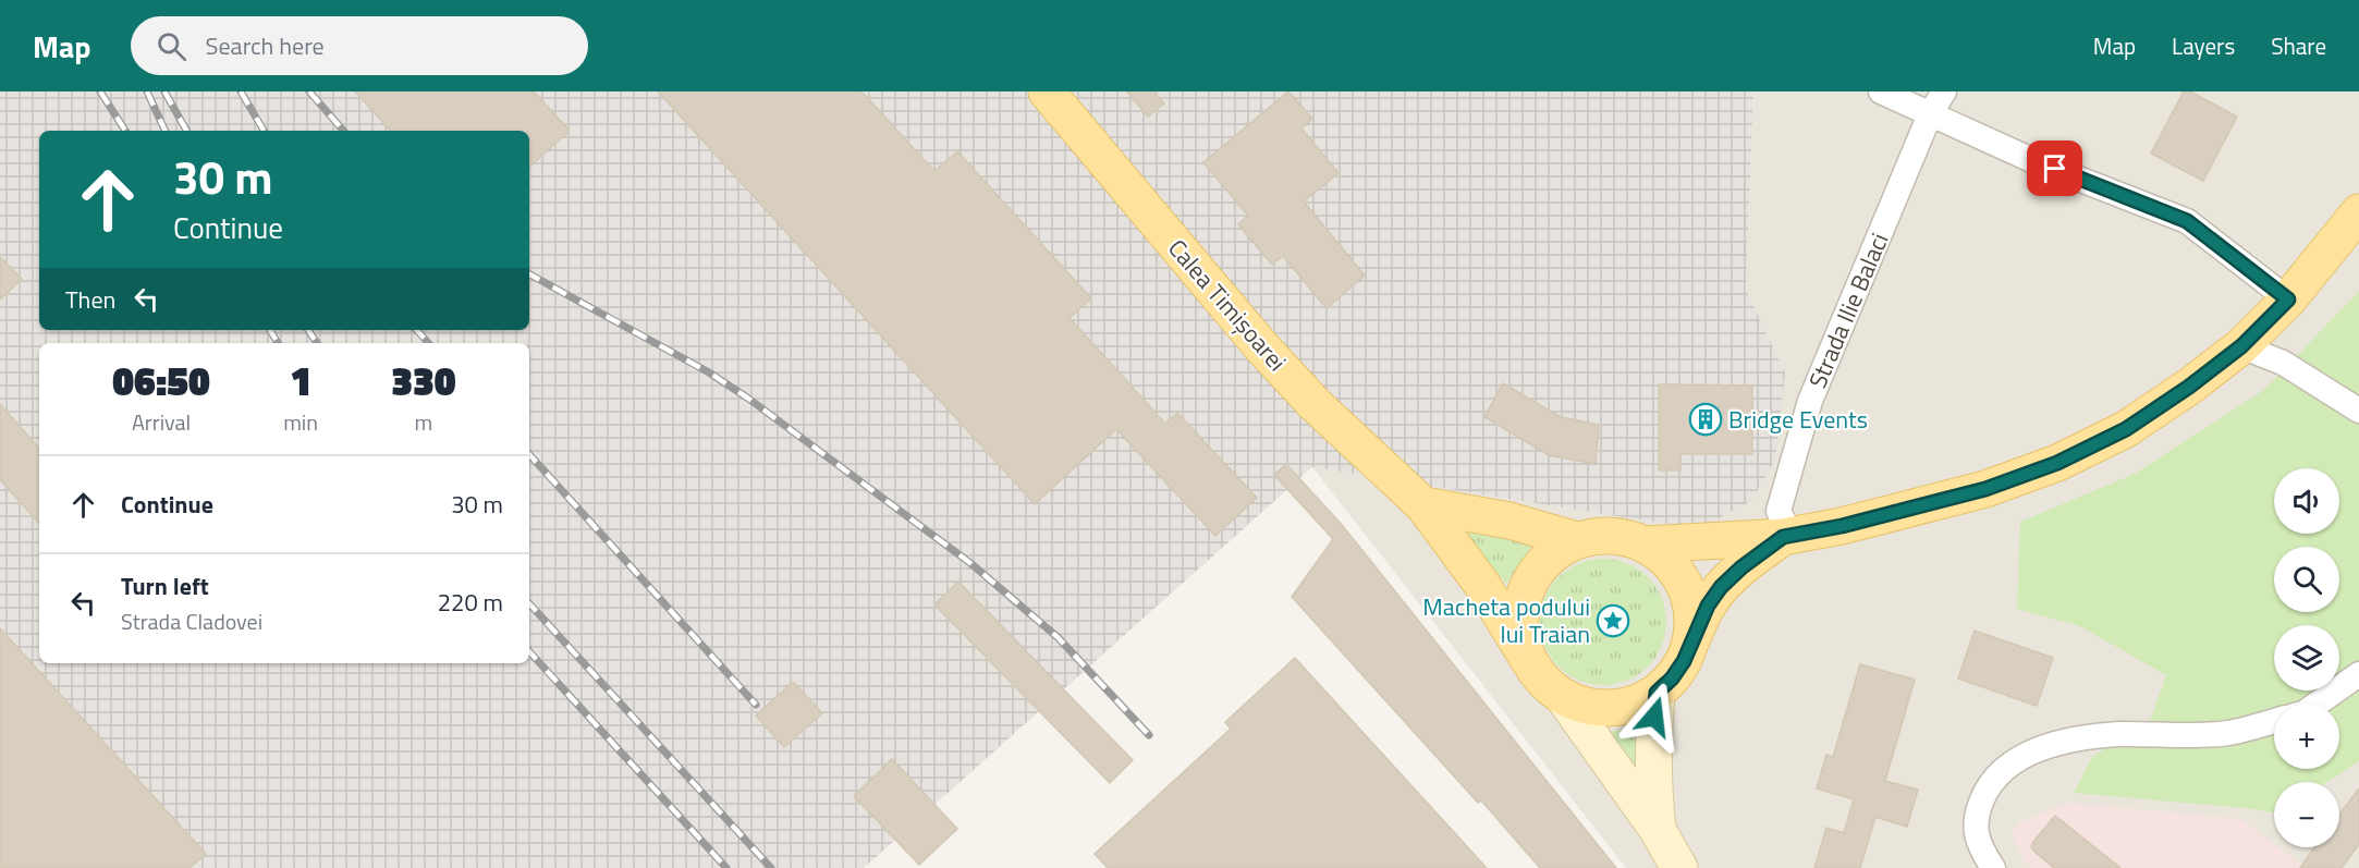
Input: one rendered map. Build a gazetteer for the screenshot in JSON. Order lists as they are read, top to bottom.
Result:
{
  "streets": {
    "main road": ["Calea Timișoarei"],
    "street": ["Strada Ilie Balaci"]
  },
  "places": {
    "building": ["Bridge Events"],
    "place": ["Macheta podului lui Traian"]
  },
  "page": {
    "header": "Map",
    "search": "Search here",
    "nav": ["Map", "Layers", "Share"],
    "turn": ["30 m", "Continue"],
    "then": "Then",
    "eta": [
      "06:50",
      "Arrival",
      "1",
      "min",
      "330",
      "m"
    ],
    "list": [
      {
        "name": "Continue",
        "value": "30 m"
      },
      {
        "name": "Turn left",
        "note": "Strada Cladovei",
        "value": "220 m"
      }
    ],
    "map_buttons": ["+", "−"]
  }
}
